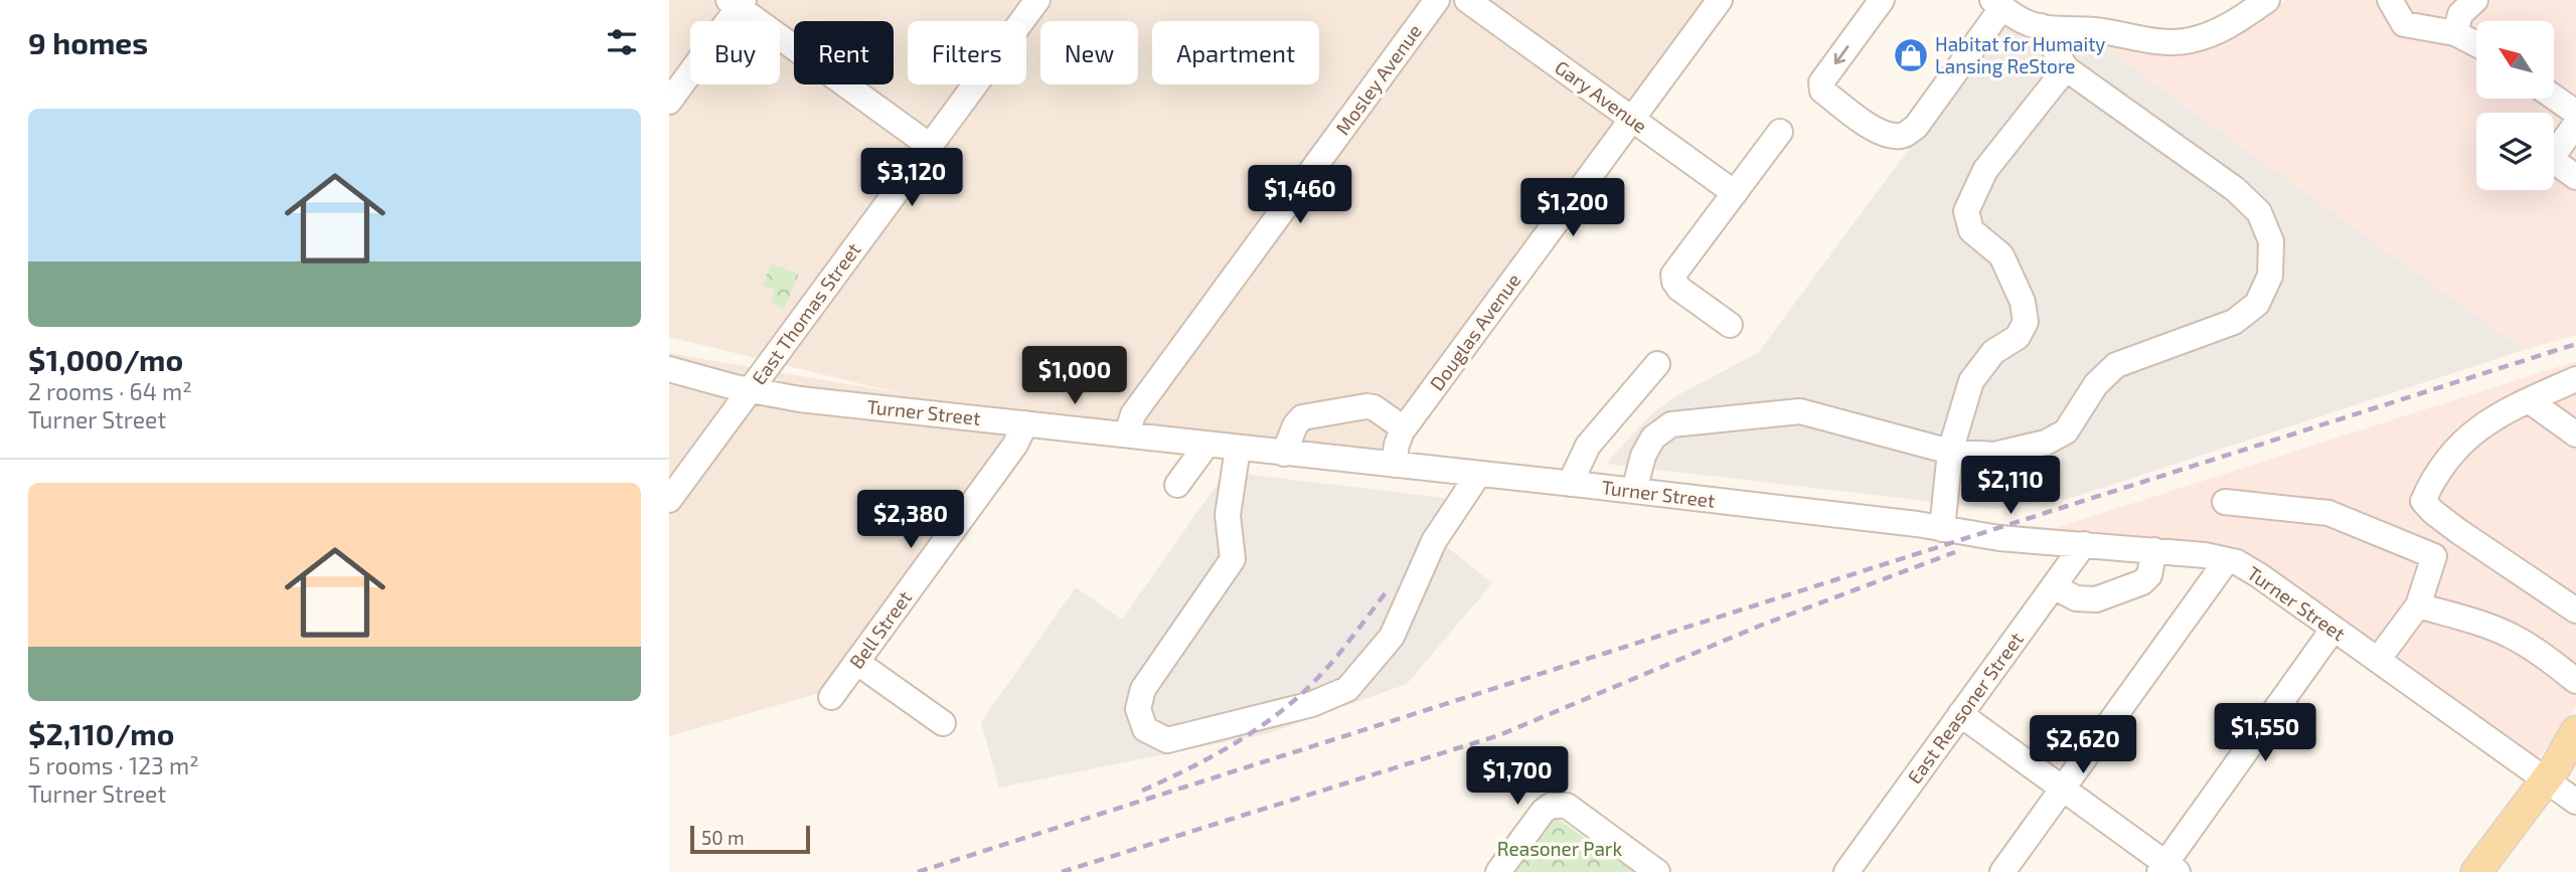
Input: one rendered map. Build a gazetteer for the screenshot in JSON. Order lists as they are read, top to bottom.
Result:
{
  "streets": {
    "street": [
      "Mosley Avenue",
      "Gary Avenue",
      "East Thomas Street",
      "Douglas Avenue",
      "Turner Street",
      "Bell Street",
      "East Reasoner Street"
    ]
  },
  "crossings": [
    ["Mosley Avenue", "Turner Street"],
    ["Gary Avenue", "Douglas Avenue"],
    ["East Thomas Street", "Turner Street"],
    ["Douglas Avenue", "Turner Street"],
    ["Turner Street", "Bell Street"],
    ["Turner Street", "East Reasoner Street"]
  ],
  "parks": ["Reasoner Park"],
  "places": {
    "shop": ["Habitat for Humaity Lansing ReStore"]
  },
  "scale_bar": "50 m",
  "north": "top left",
  "page": {
    "heading": "9 homes",
    "chip": [
      "Buy",
      "Rent",
      "Filters",
      "New",
      "Apartment"
    ],
    "list": [
      {
        "name": "$1,000/mo",
        "note": "2 rooms · 64 m² · Turner Street"
      },
      {
        "name": "$2,110/mo",
        "note": "5 rooms · 123 m² · Turner Street"
      }
    ],
    "price": [
      "$3,120",
      "$1,460",
      "$1,200",
      "$1,000",
      "$2,110",
      "$2,380",
      "$1,550",
      "$2,620",
      "$1,700"
    ],
    "scale": "50 m"
  }
}
